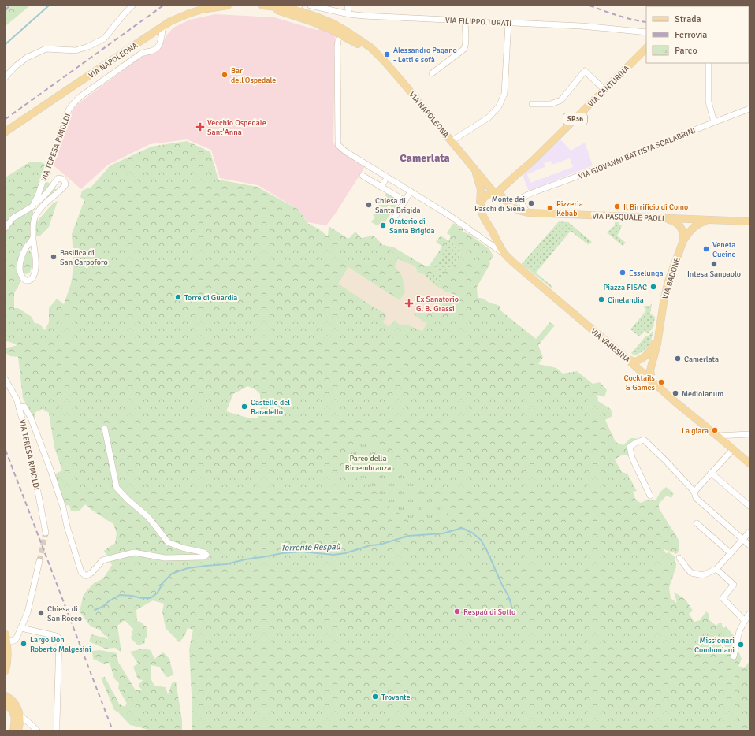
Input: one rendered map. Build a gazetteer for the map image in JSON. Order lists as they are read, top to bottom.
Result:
{
  "streets": {
    "main road": [
      "VIA NAPOLEONA",
      "VIA CANTURINA",
      "SP36",
      "VIA PASQUALE PAOLI",
      "VIA BADONE",
      "VIA VARESINA"
    ],
    "street": ["VIA FILIPPO TURATI", "VIA TERESA RIMOLDI", "VIA GIOVANNI BATTISTA SCALABRINI"]
  },
  "crossings": [
    ["VIA NAPOLEONA", "VIA CANTURINA"],
    ["VIA NAPOLEONA", "VIA TERESA RIMOLDI"],
    ["VIA NAPOLEONA", "VIA GIOVANNI BATTISTA SCALABRINI"],
    ["VIA NAPOLEONA", "VIA PASQUALE PAOLI"],
    ["VIA NAPOLEONA", "VIA VARESINA"],
    ["VIA CANTURINA", "VIA VARESINA"],
    ["VIA GIOVANNI BATTISTA SCALABRINI", "VIA PASQUALE PAOLI"],
    ["VIA PASQUALE PAOLI", "VIA BADONE"],
    ["VIA BADONE", "VIA VARESINA"]
  ],
  "districts": ["Camerlata"],
  "water": ["Torrente Respaù"],
  "parks": ["Parco della Rimembranza"],
  "places": {
    "other": [
      "Alessandro Pagano - Letti e sofà",
      "Bar dell'Ospedale",
      "Monte dei Paschi di Siena",
      "Chiesa di Santa Brigida",
      "Il Birrificio di Como",
      "Pizzeria Kebab",
      "Oratorio di Santa Brigida",
      "Veneta Cucine",
      "Basilica di San Carpoforo",
      "Intesa Sanpaolo",
      "Esselunga",
      "Piazza FISAC",
      "Torre di Guardia",
      "Cinelandia",
      "Camerlata",
      "Cocktails & Games",
      "Mediolanum",
      "Castello del Baradello",
      "La giara",
      "Respaù di Sotto",
      "Chiesa di San Rocco",
      "Largo Don Roberto Malgesini",
      "Missionari Comboniani",
      "Trovante"
    ],
    "health": ["Vecchio Ospedale Sant'Anna", "Ex Sanatorio G. B. Grassi"]
  },
  "legend": ["Strada", "Ferrovia", "Parco"]
}
